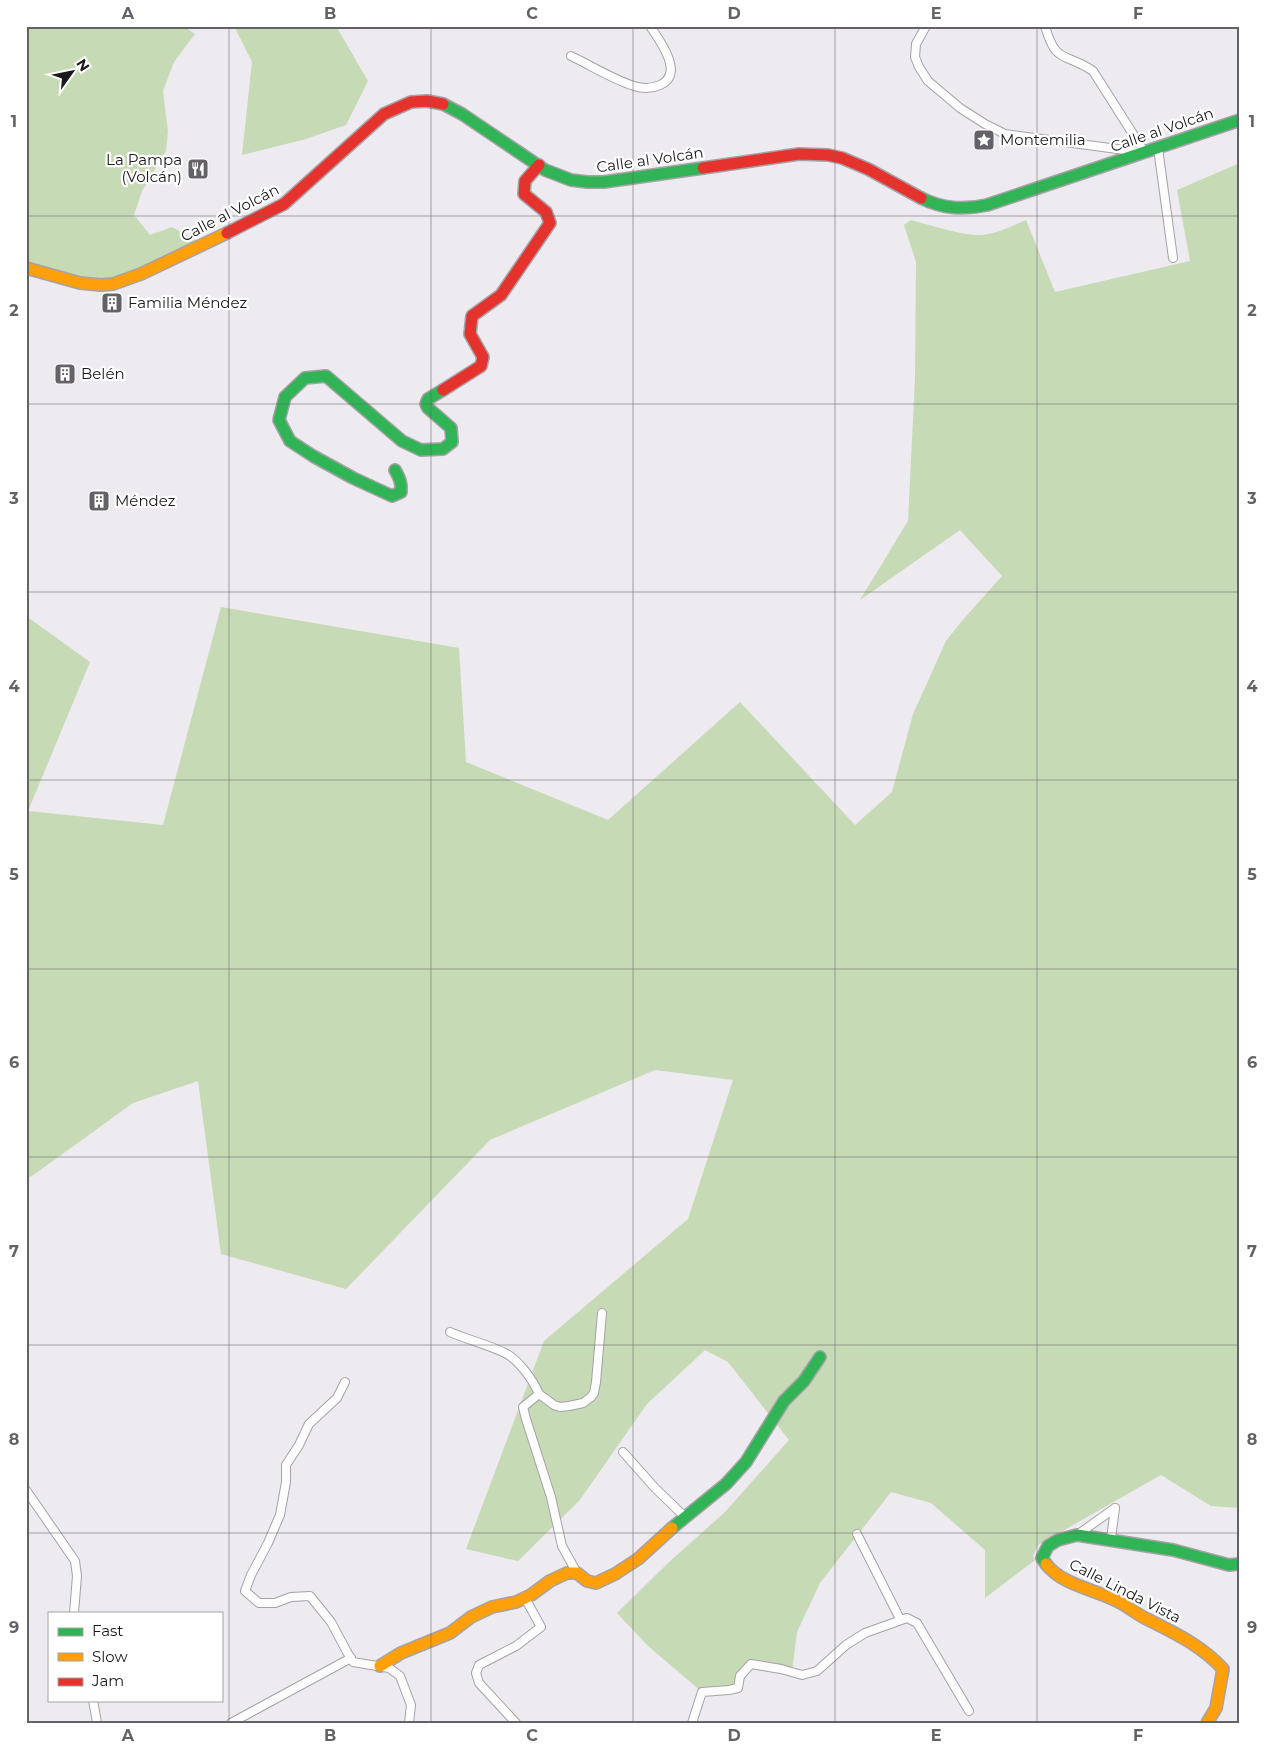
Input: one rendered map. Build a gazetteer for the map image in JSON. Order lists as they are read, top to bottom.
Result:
{
  "streets": {
    "street": ["Calle al Volcán", "Calle Linda Vista"]
  },
  "places": {
    "place": ["Montemilia"],
    "restaurant": ["La Pampa (Volcán)"],
    "building": ["Familia Méndez", "Belén", "Méndez"]
  },
  "legend": ["Fast", "Slow", "Jam"],
  "north": "top right",
  "grid": {
    "columns": [
      "A",
      "B",
      "C",
      "D",
      "E",
      "F"
    ],
    "rows": [
      "1",
      "2",
      "3",
      "4",
      "5",
      "6",
      "7",
      "8",
      "9"
    ]
  }
}
